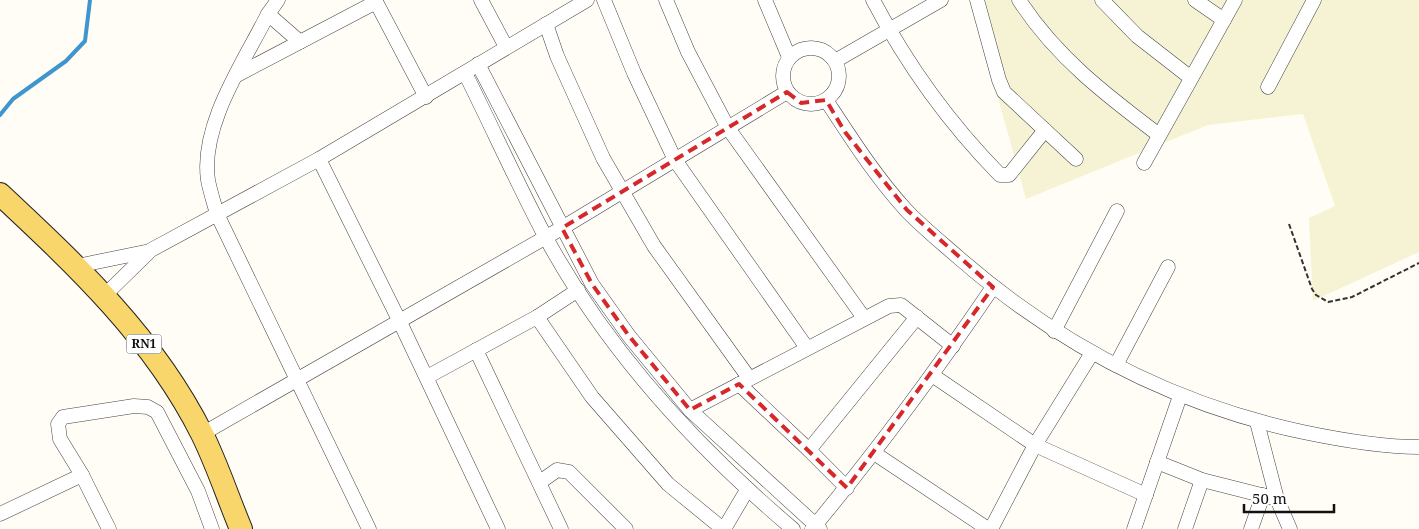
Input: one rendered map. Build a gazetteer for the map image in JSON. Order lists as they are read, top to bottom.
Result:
{
  "streets": {
    "main road": ["RN1"]
  },
  "scale_bar": "50 m"
}
